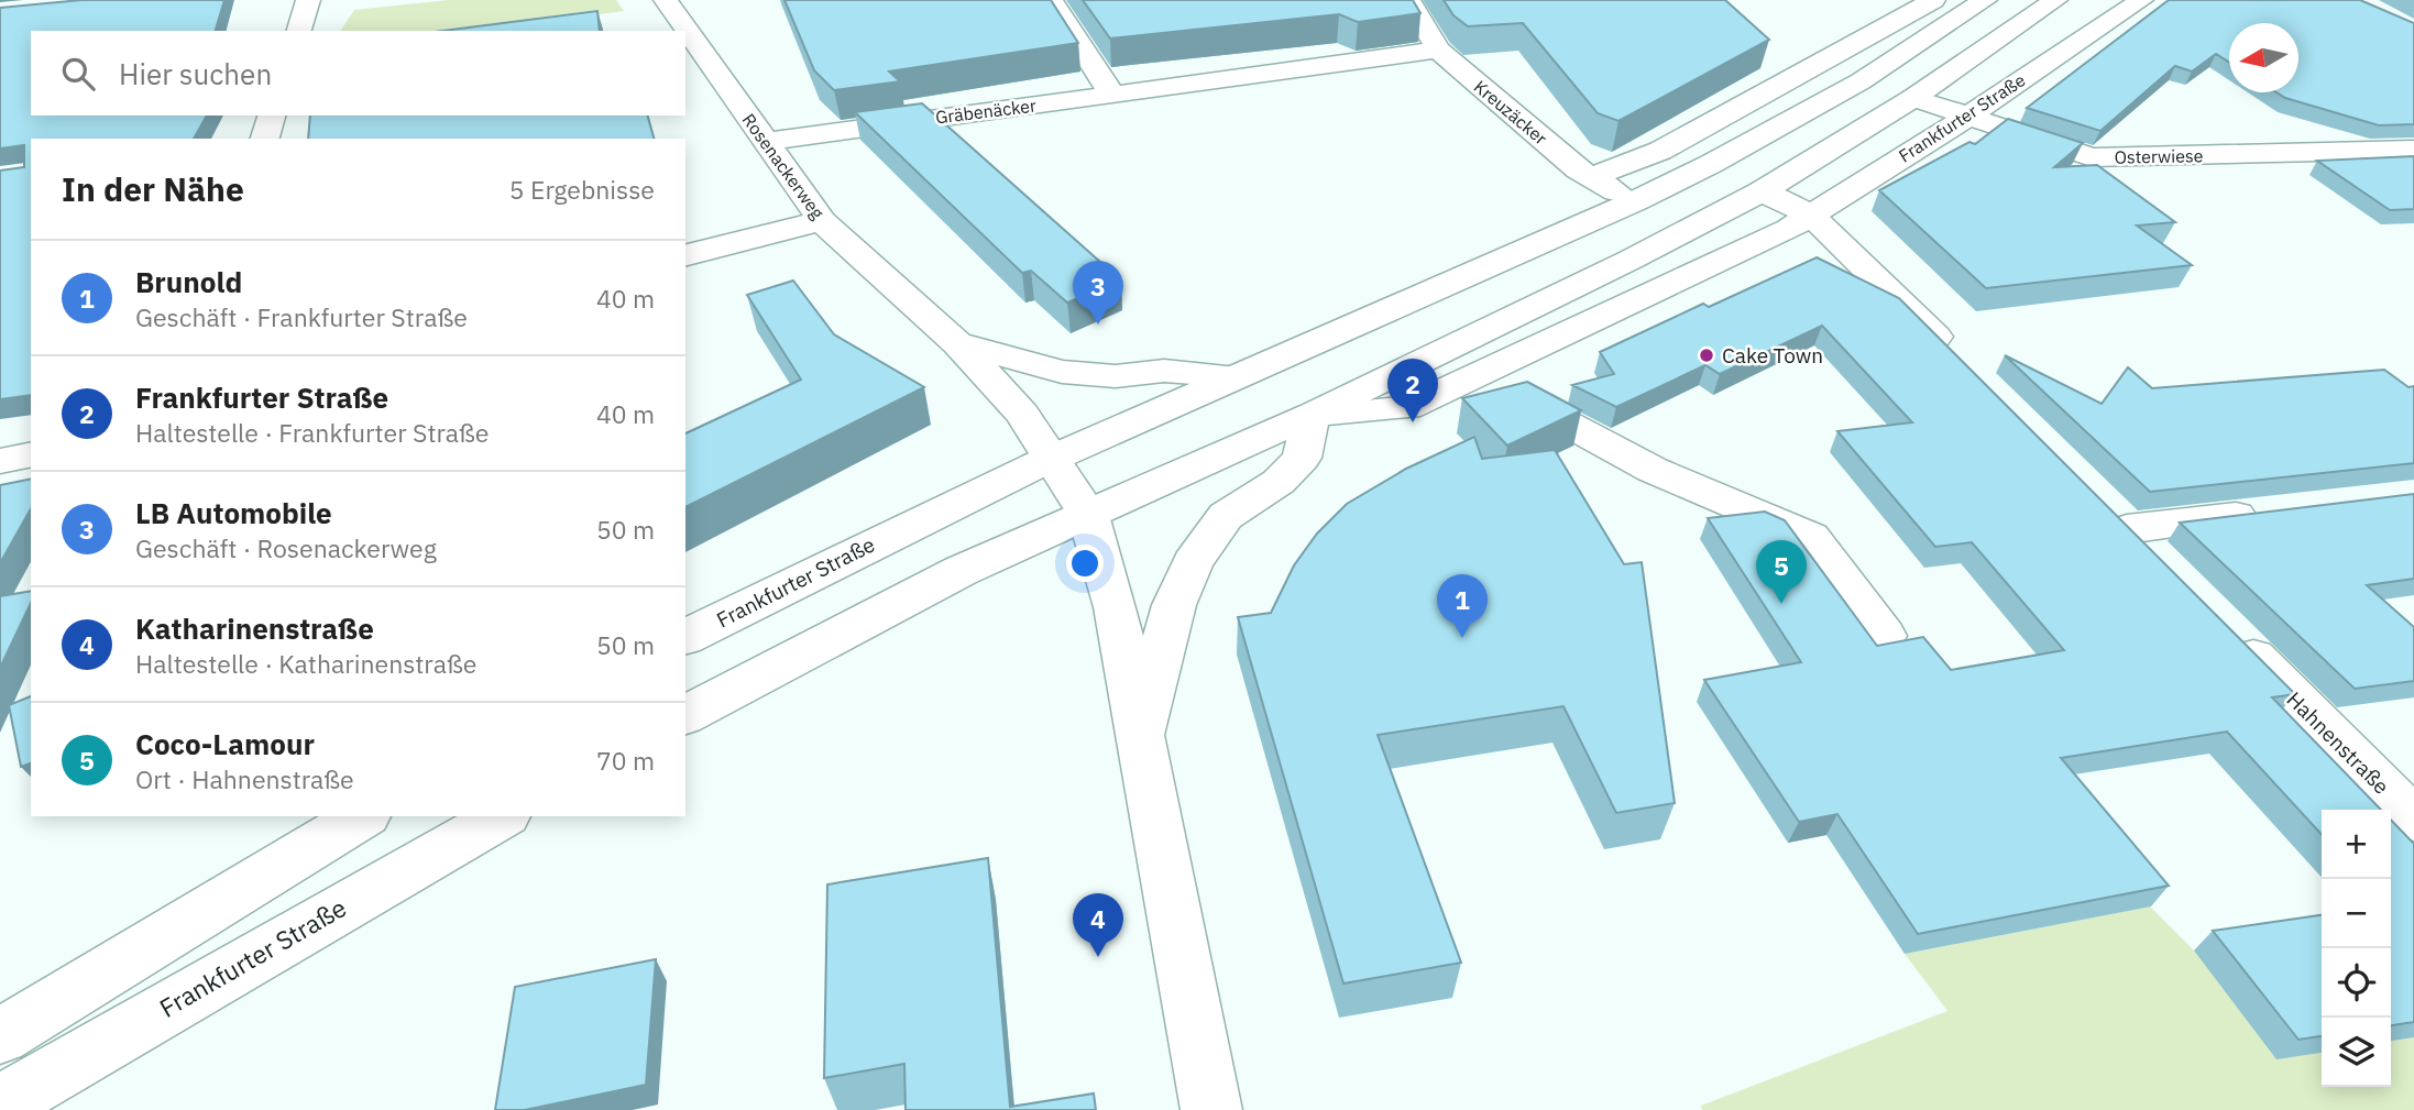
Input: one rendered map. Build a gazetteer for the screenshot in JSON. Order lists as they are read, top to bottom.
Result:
{
  "streets": {
    "street": [
      "Gräbenäcker",
      "Kreuzäcker",
      "Frankfurter Straße",
      "Osterwiese",
      "Rosenackerweg",
      "Hahnenstraße"
    ]
  },
  "crossings": [
    ["Gräbenäcker", "Kreuzäcker"],
    ["Gräbenäcker", "Rosenackerweg"],
    ["Kreuzäcker", "Frankfurter Straße"],
    ["Frankfurter Straße", "Osterwiese"],
    ["Frankfurter Straße", "Rosenackerweg"]
  ],
  "places": ["Cake Town"],
  "north": "left",
  "page": {
    "search": "Hier suchen",
    "heading": ["In der Nähe", "5 Ergebnisse"],
    "list": [
      {
        "mark": "1",
        "name": "Brunold",
        "note": "Geschäft · Frankfurter Straße",
        "value": "40 m"
      },
      {
        "mark": "2",
        "name": "Frankfurter Straße",
        "note": "Haltestelle · Frankfurter Straße",
        "value": "40 m"
      },
      {
        "mark": "3",
        "name": "LB Automobile",
        "note": "Geschäft · Rosenackerweg",
        "value": "50 m"
      },
      {
        "mark": "4",
        "name": "Katharinenstraße",
        "note": "Haltestelle · Katharinenstraße",
        "value": "50 m"
      },
      {
        "mark": "5",
        "name": "Coco-Lamour",
        "note": "Ort · Hahnenstraße",
        "value": "70 m"
      }
    ],
    "pins": [
      "3",
      "2",
      "5",
      "1",
      "4"
    ],
    "map_buttons": ["+", "−"]
  }
}
